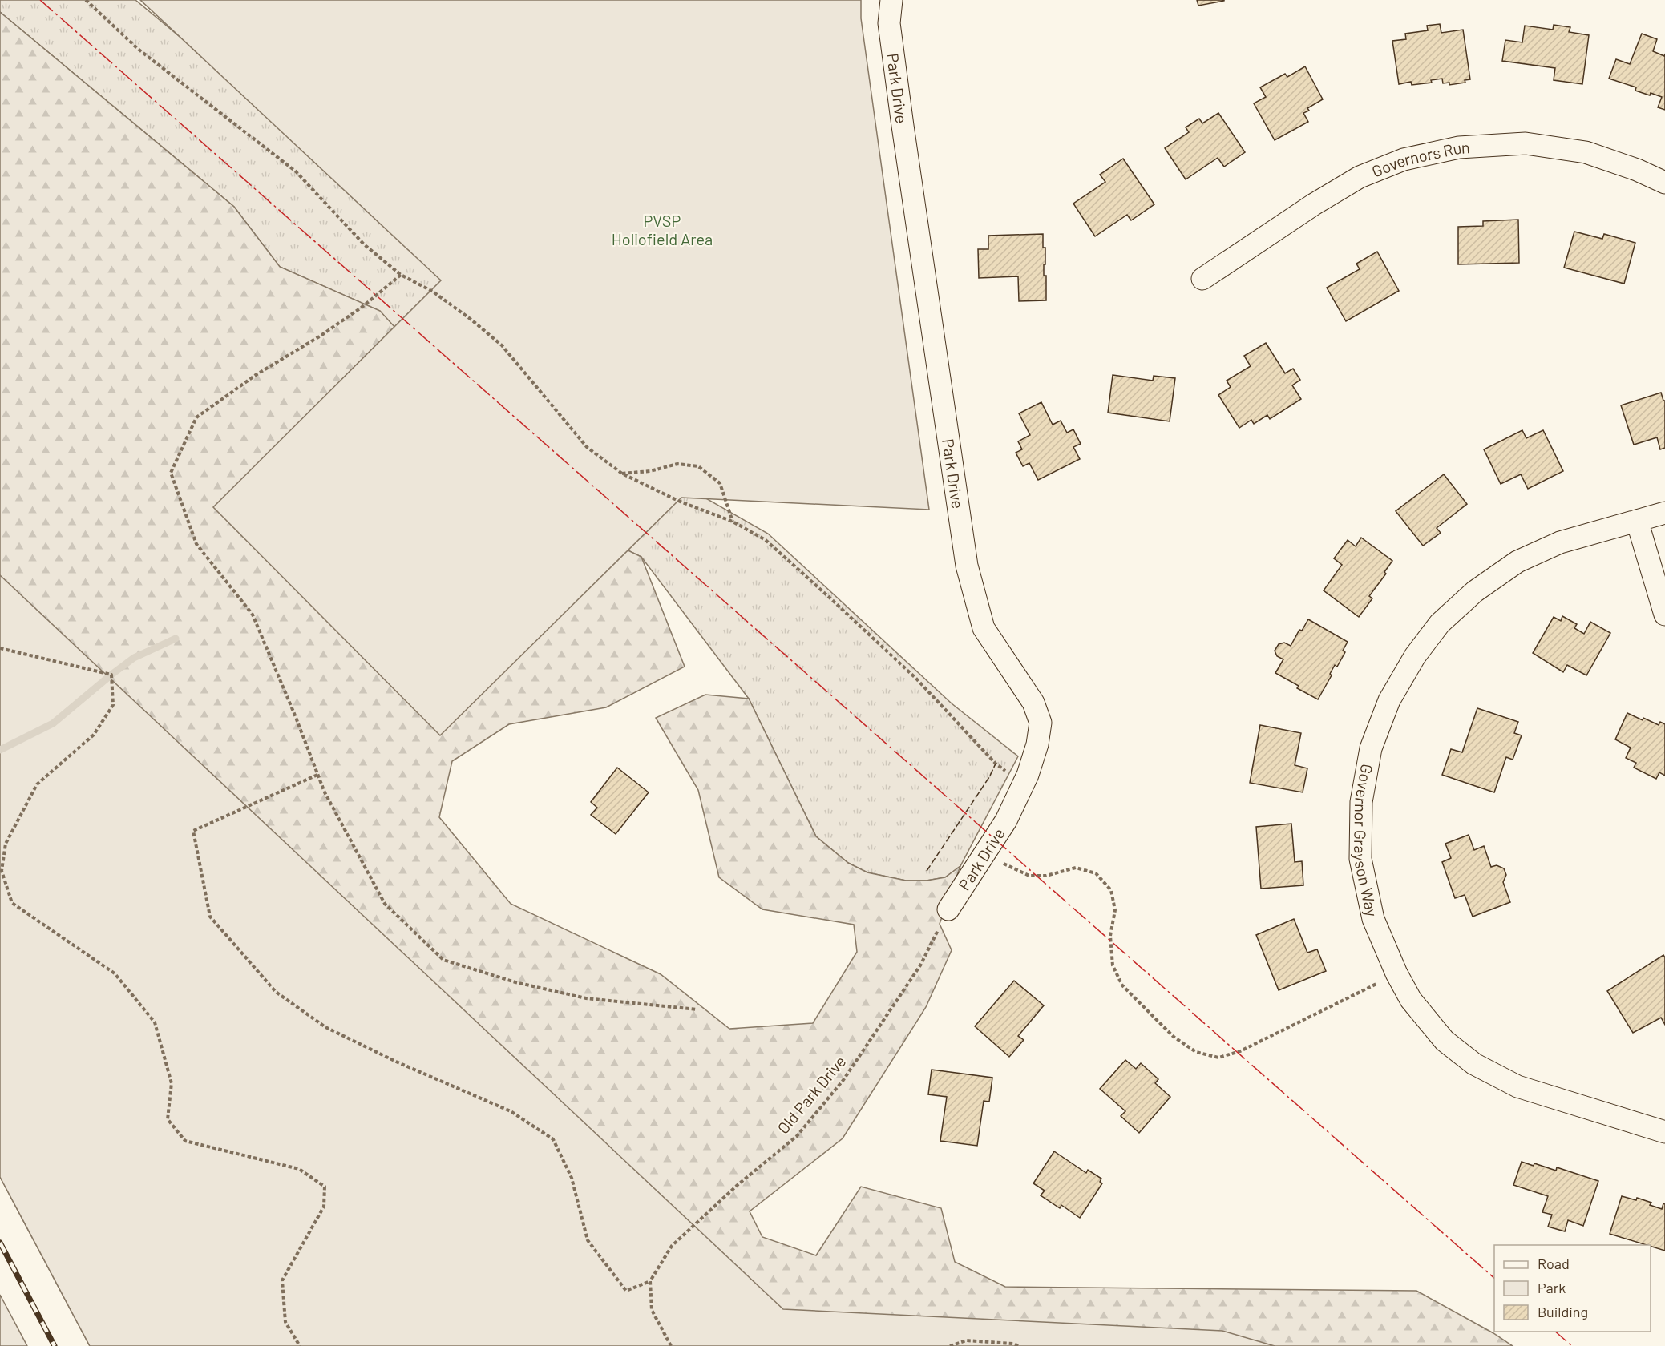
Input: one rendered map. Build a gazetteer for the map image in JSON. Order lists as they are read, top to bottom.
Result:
{
  "streets": {
    "street": ["Park Drive", "Governors Run", "Governor Grayson Way"],
    "path": ["Old Park Drive"]
  },
  "crossings": [
    ["Park Drive", "Old Park Drive"]
  ],
  "parks": ["PVSP Hollofield Area"],
  "legend": ["Road", "Park", "Building"]
}
